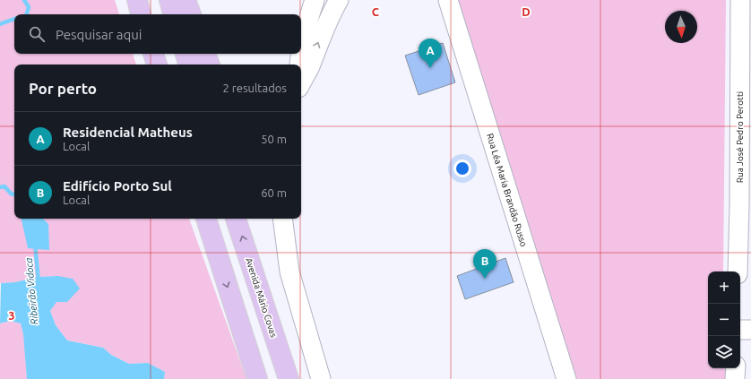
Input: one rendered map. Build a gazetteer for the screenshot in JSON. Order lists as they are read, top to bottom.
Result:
{
  "streets": {
    "highway": ["Avenida Mário Covas"],
    "street": ["Rua José Pedro Perotti", "Rua Léa Maria Brandão Russo"]
  },
  "water": ["Ribeirão Vidoca"],
  "north": "bottom",
  "page": {
    "search": "Pesquisar aqui",
    "pins": ["A", "B"],
    "heading": ["Por perto", "2 resultados"],
    "list": [
      {
        "mark": "A",
        "name": "Residencial Matheus",
        "note": "Local",
        "value": "50 m"
      },
      {
        "mark": "B",
        "name": "Edifício Porto Sul",
        "note": "Local",
        "value": "60 m"
      }
    ],
    "map_buttons": ["+", "−"]
  },
  "grid": {
    "columns": ["C", "D"],
    "rows": ["3"]
  }
}
